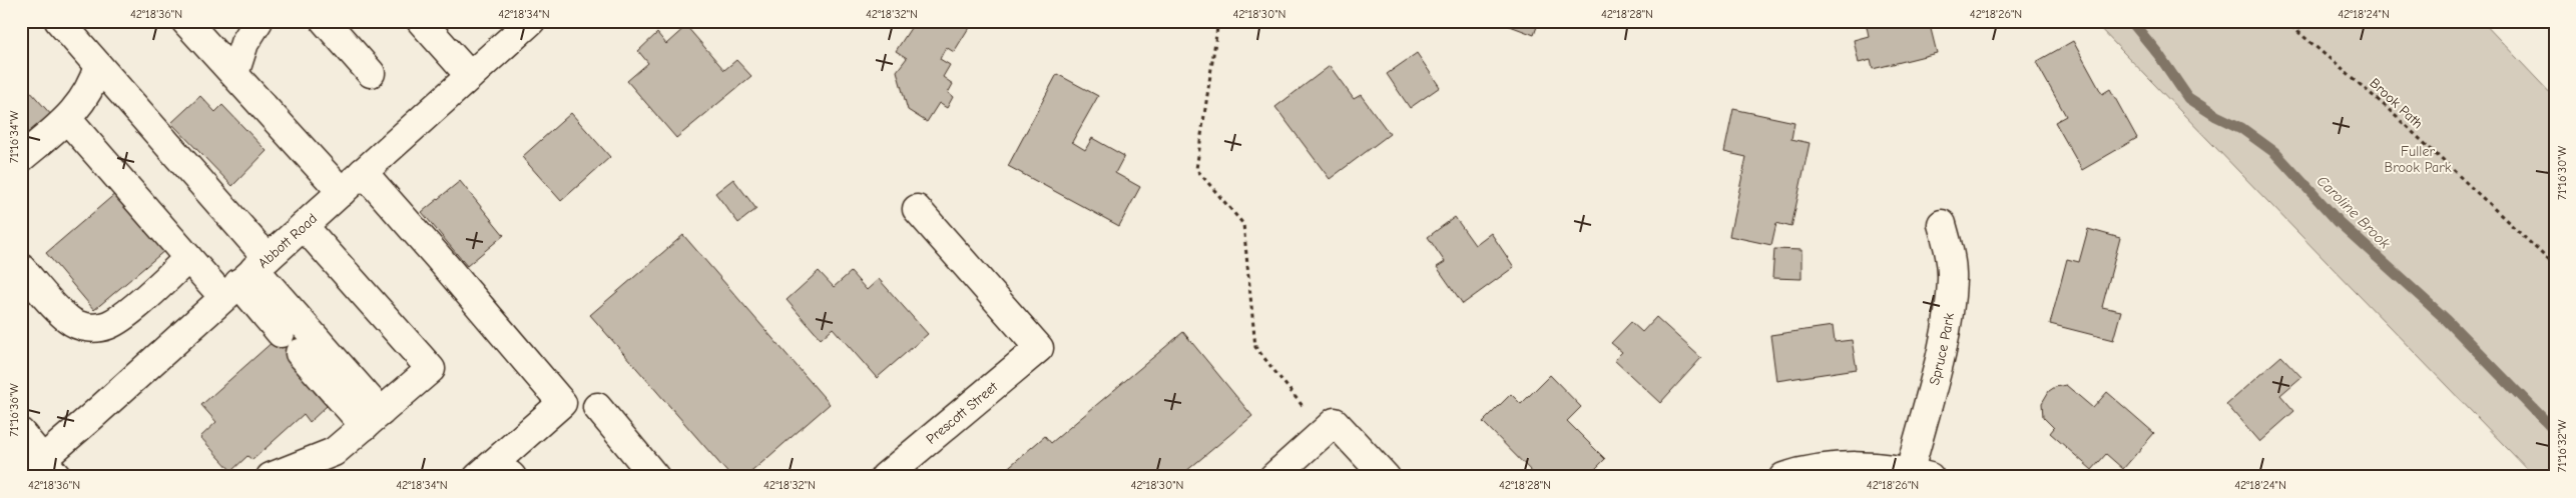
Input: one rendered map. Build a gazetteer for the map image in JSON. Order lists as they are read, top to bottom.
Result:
{
  "streets": {
    "street": ["Abbott Road", "Spruce Park", "Prescott Street"],
    "path": ["Brook Path"]
  },
  "water": ["Caroline Brook"],
  "parks": ["Fuller Brook Park"],
  "coordinates": [
    "42°18'36\"N",
    "42°18'34\"N",
    "42°18'32\"N",
    "42°18'30\"N",
    "42°18'28\"N",
    "42°18'26\"N",
    "42°18'24\"N",
    "71°16'34\"W",
    "71°16'30\"W",
    "71°16'36\"W",
    "71°16'32\"W"
  ]
}
